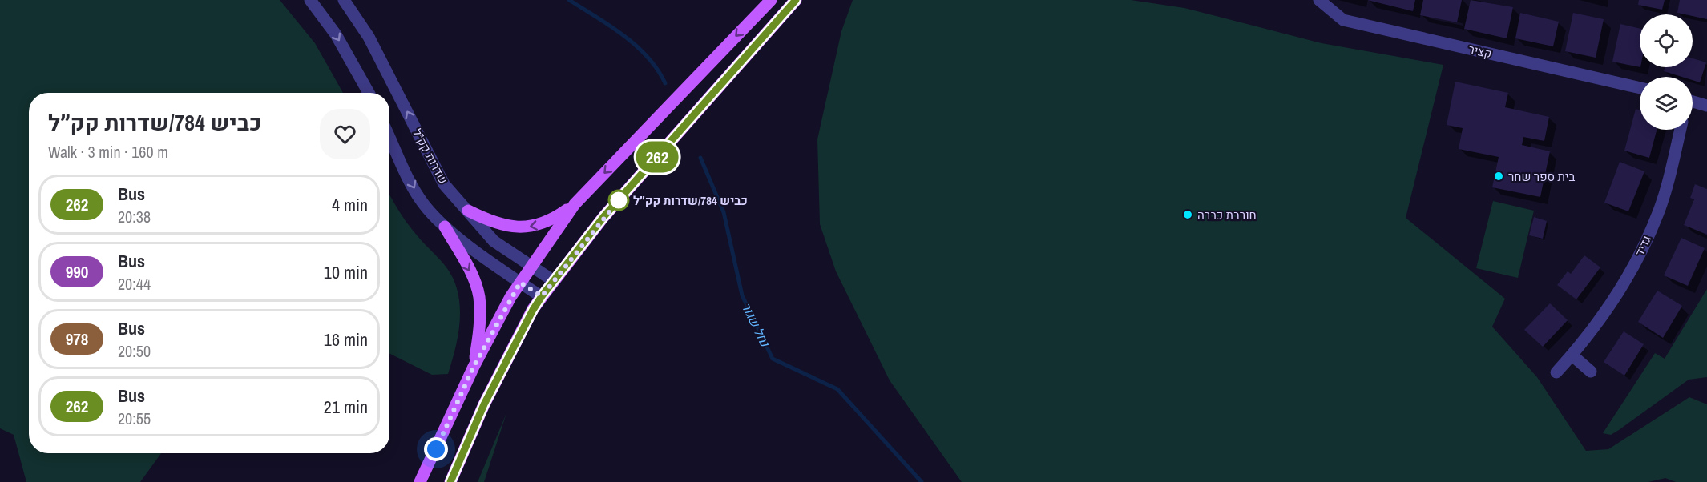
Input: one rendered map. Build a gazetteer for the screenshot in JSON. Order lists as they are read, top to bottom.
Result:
{
  "streets": {
    "street": ["קציר", "שדרות קק\"ל", "גדיד"]
  },
  "water": ["נחל שגור"],
  "places": ["בית ספר שחר", "כביש 784/שדרות קק״ל", "חורבת כברה"],
  "lines": ["bus line 262"],
  "page": {
    "on_map": "262",
    "heading": ["כביש 784/שדרות קק״ל", "Walk · 3 min · 160 m"],
    "list": [
      {
        "mark": "262",
        "name": "Bus",
        "note": "20:38",
        "value": "4 min"
      },
      {
        "mark": "990",
        "name": "Bus",
        "note": "20:44",
        "value": "10 min"
      },
      {
        "mark": "978",
        "name": "Bus",
        "note": "20:50",
        "value": "16 min"
      },
      {
        "mark": "262",
        "name": "Bus",
        "note": "20:55",
        "value": "21 min"
      }
    ]
  }
}
